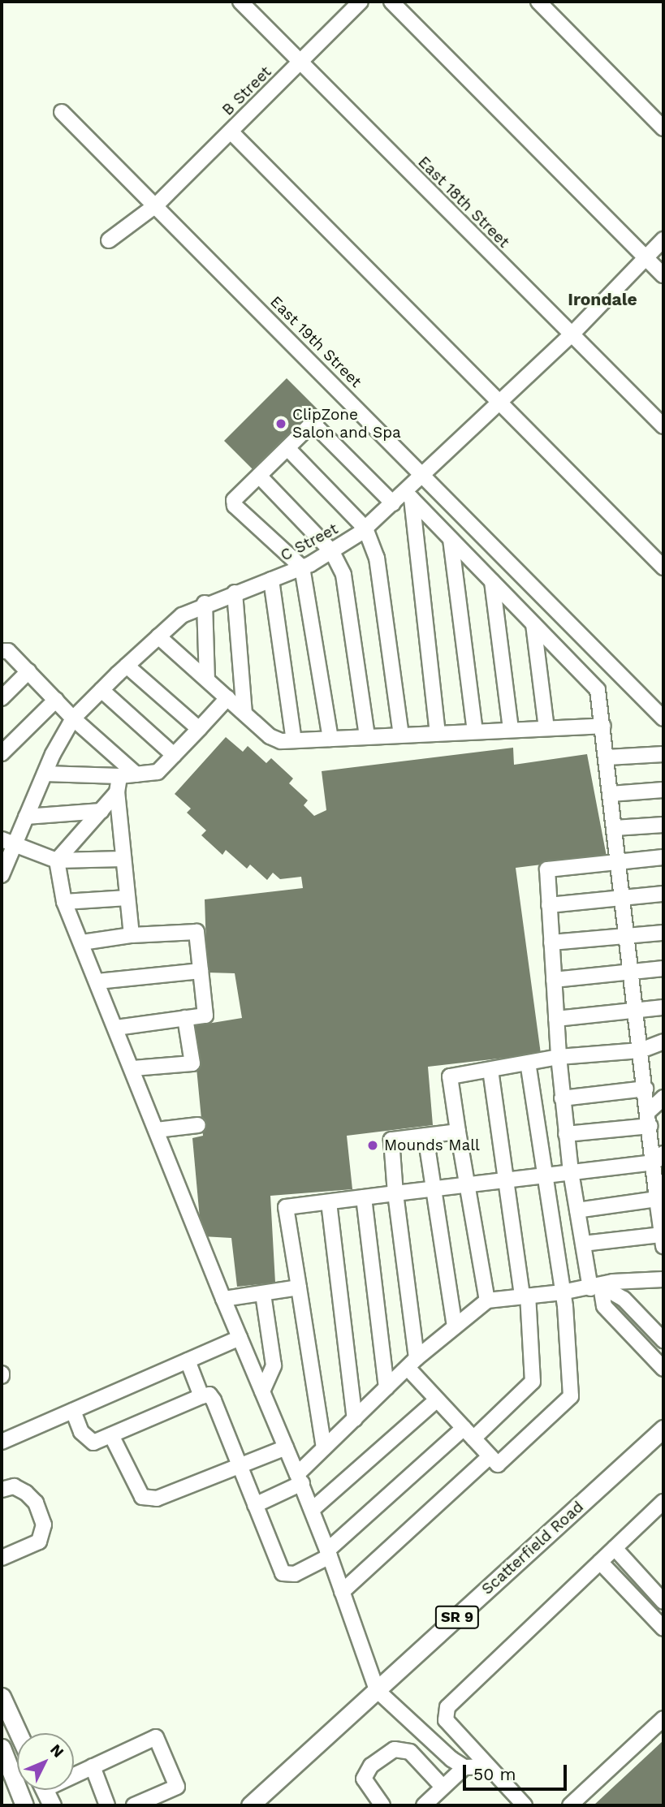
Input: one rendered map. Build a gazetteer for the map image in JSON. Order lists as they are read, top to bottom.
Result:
{
  "streets": {
    "main road": ["Scatterfield Road", "SR 9"],
    "street": [
      "B Street",
      "East 18th Street",
      "East 19th Street",
      "C Street"
    ]
  },
  "crossings": [
    ["B Street", "East 18th Street"],
    ["B Street", "East 19th Street"],
    ["East 18th Street", "C Street"],
    ["East 19th Street", "C Street"]
  ],
  "districts": ["Irondale"],
  "places": ["ClipZone Salon and Spa", "Mounds Mall"],
  "scale_bar": "50 m",
  "north": "top right"
}
